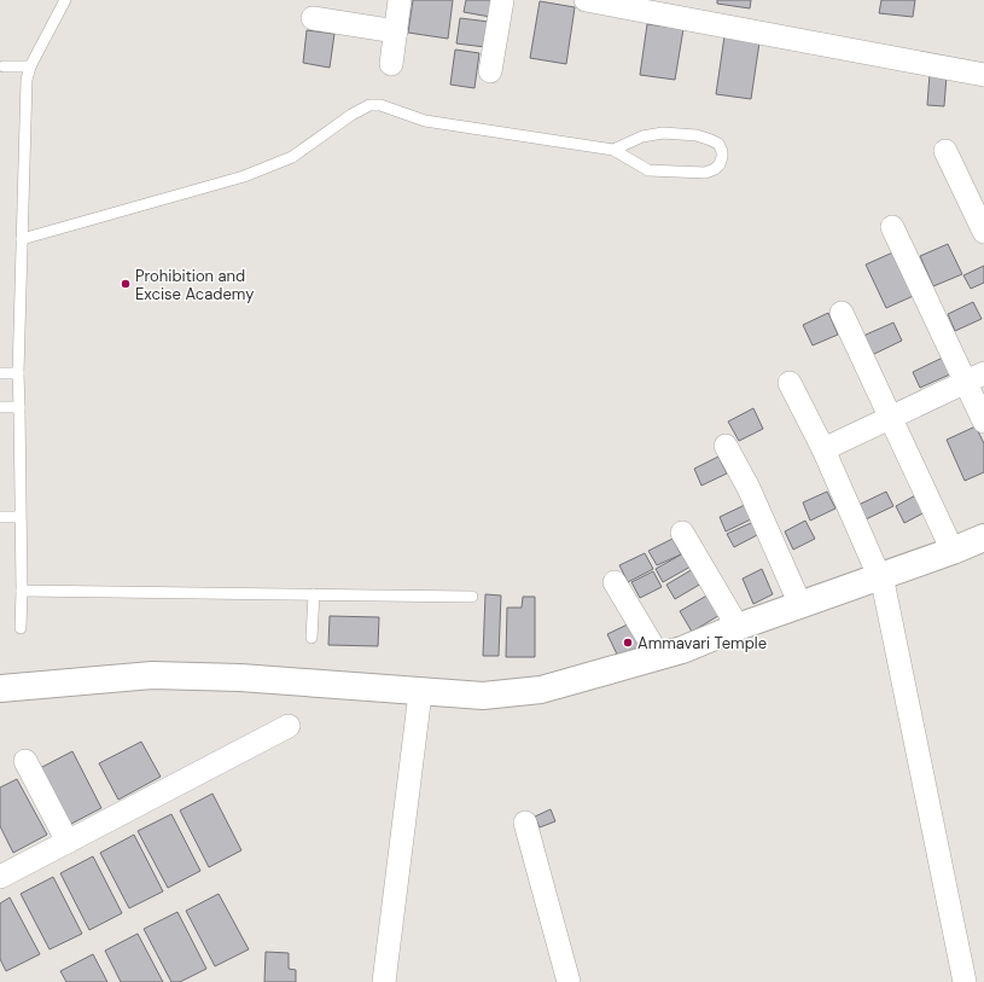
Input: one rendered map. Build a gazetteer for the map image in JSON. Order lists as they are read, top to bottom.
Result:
{
  "places": ["Prohibition and Excise Academy", "Ammavari Temple"]
}
